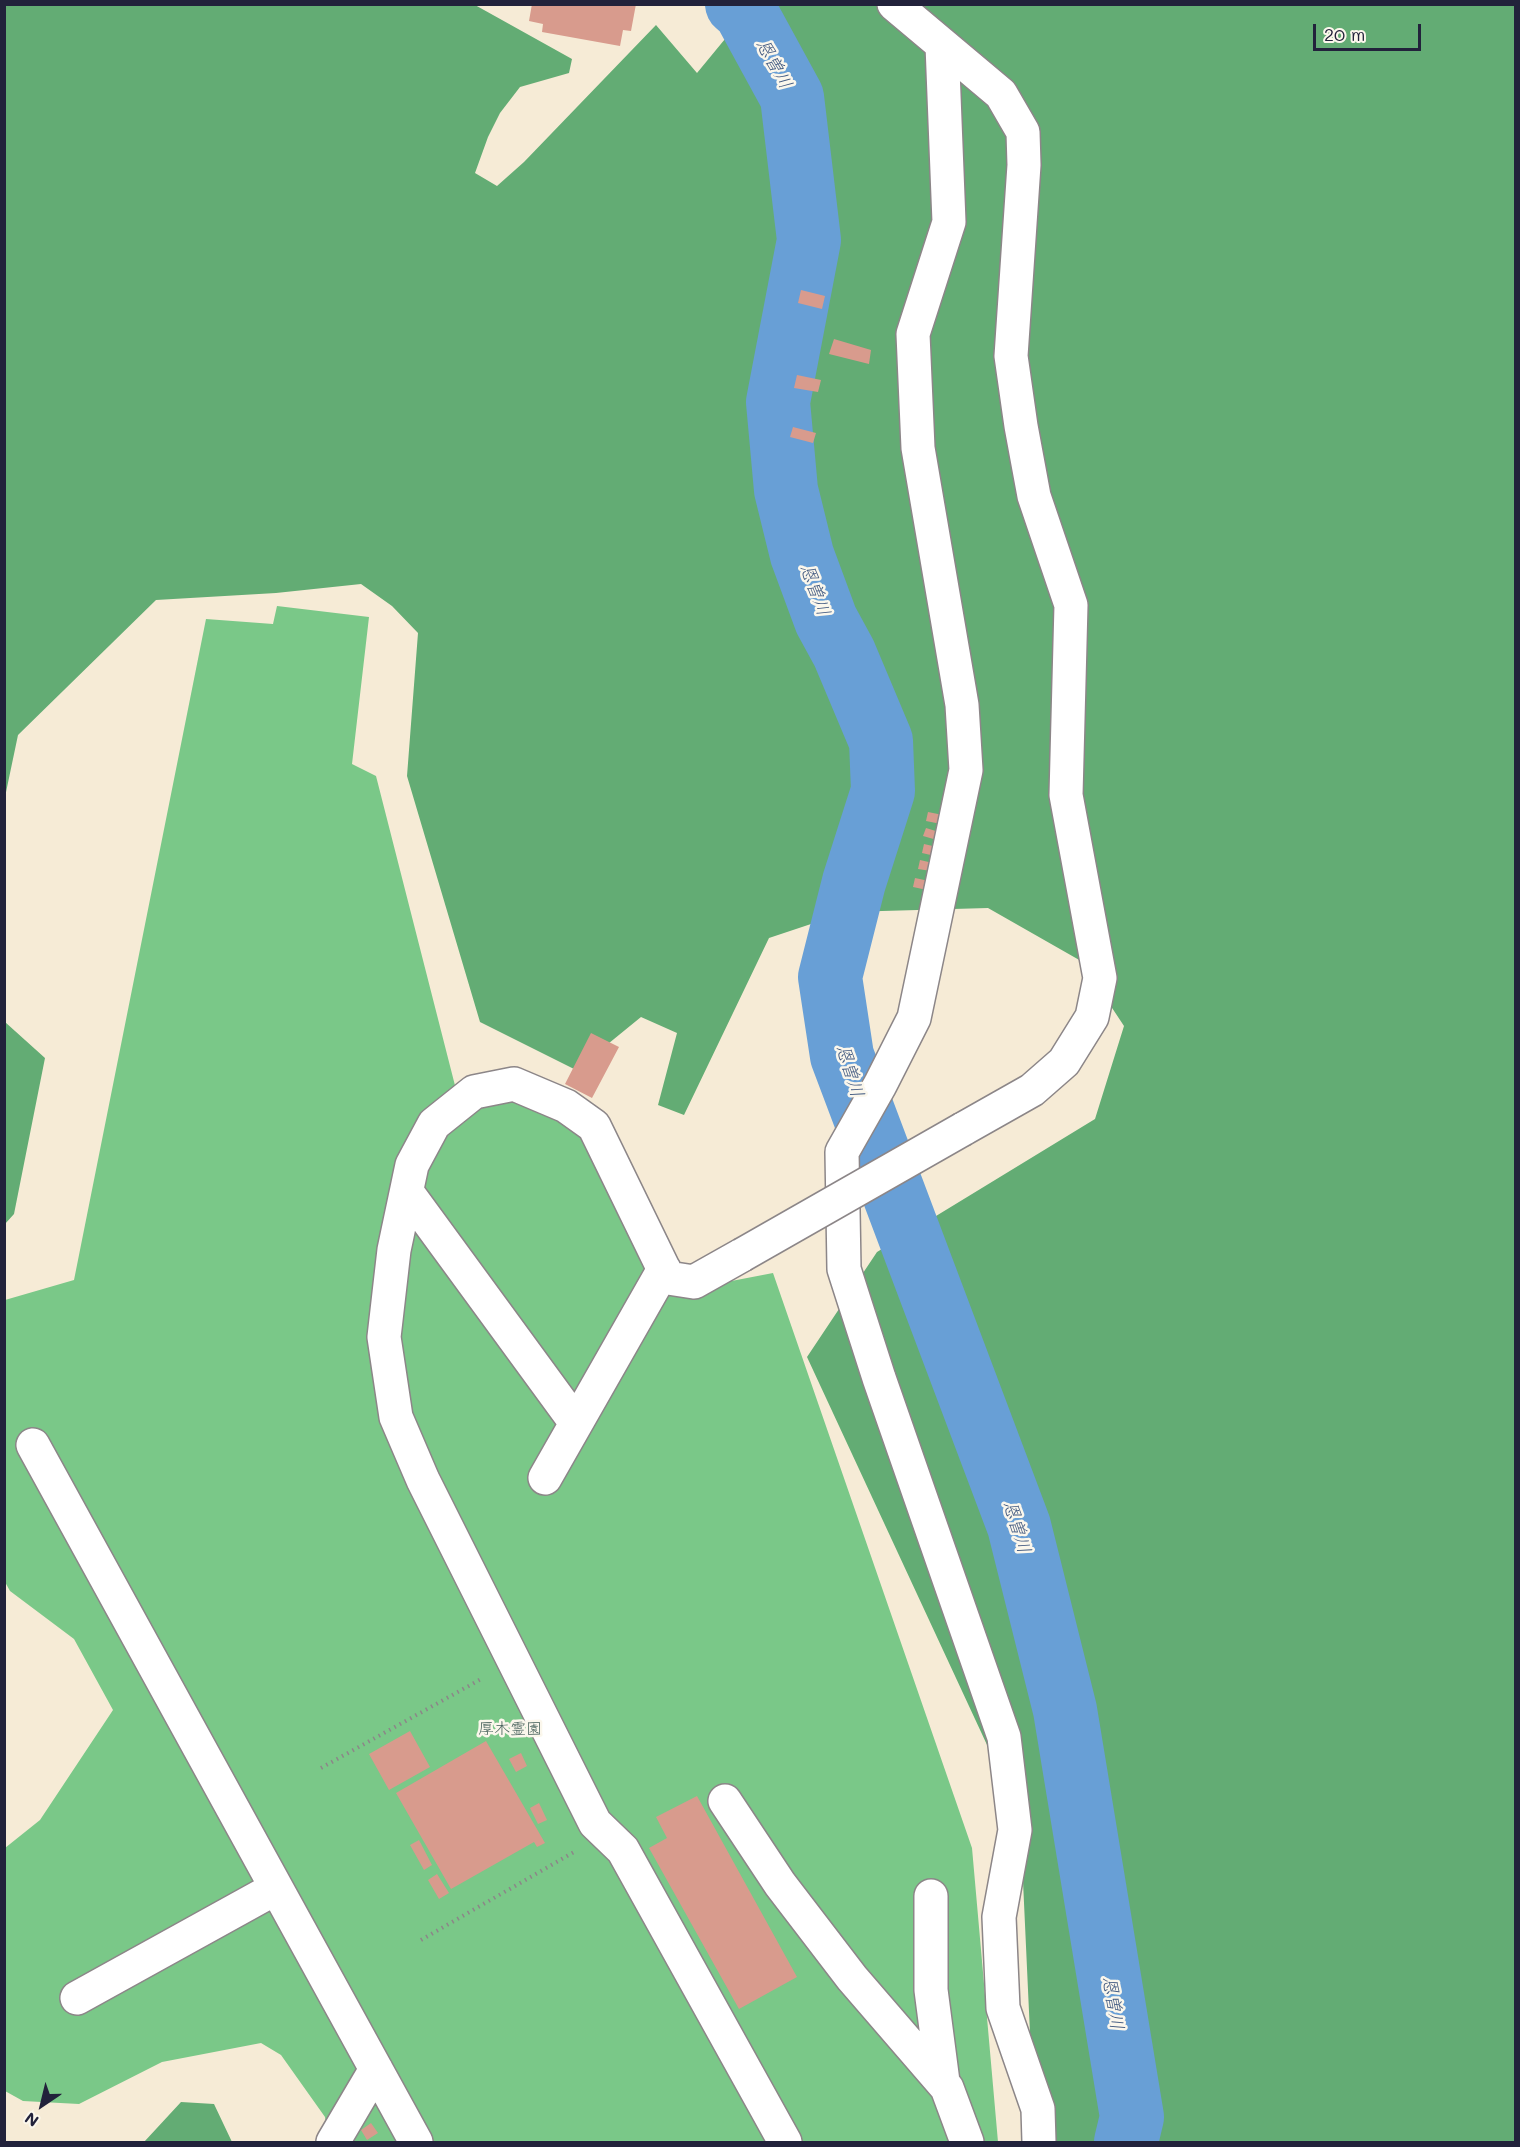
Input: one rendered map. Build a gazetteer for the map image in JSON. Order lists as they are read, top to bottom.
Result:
{
  "water": ["恩曽川"],
  "parks": ["厚木霊園"],
  "scale_bar": "20 m",
  "north": "bottom left"
}
